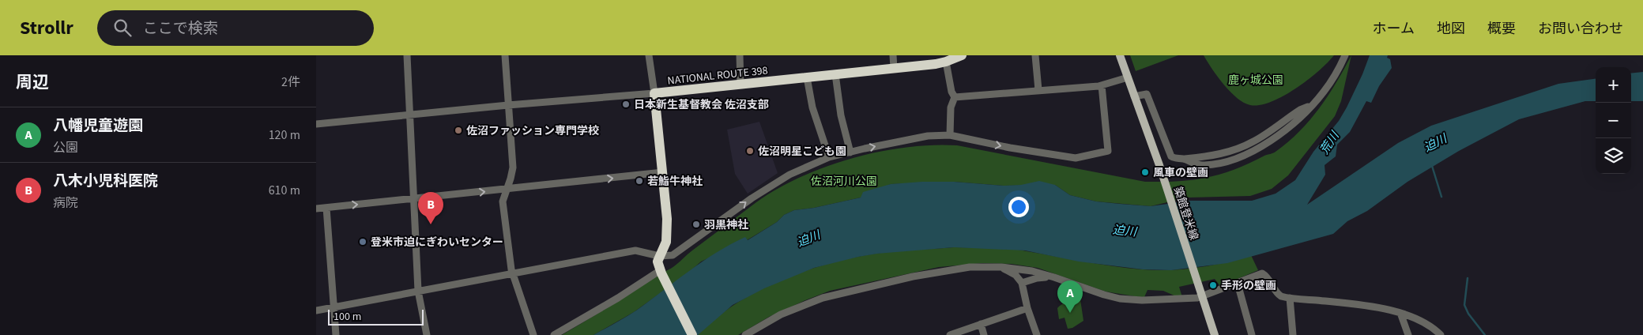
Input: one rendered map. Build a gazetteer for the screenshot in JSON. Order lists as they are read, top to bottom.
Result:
{
  "streets": {
    "highway": ["NATIONAL ROUTE 398"],
    "main road": ["築館登米線"]
  },
  "water": ["荒川", "迫川"],
  "parks": ["鹿ヶ城公園", "佐沼河川公園"],
  "places": [
    "日本新生基督教会 佐沼支部",
    "佐沼ファッション専門学校",
    "佐沼明星こども園",
    "風車の壁画",
    "若鮨牛神社",
    "羽黒神社",
    "登米市迫にぎわいセンター",
    "手形の壁画"
  ],
  "scale_bar": "100 m",
  "page": {
    "header": "Strollr",
    "search": "ここで検索",
    "nav": [
      "ホーム",
      "地図",
      "概要",
      "お問い合わせ"
    ],
    "heading": ["周辺", "2件"],
    "map_buttons": ["+", "−"],
    "list": [
      {
        "mark": "A",
        "name": "八幡児童遊園",
        "note": "公園",
        "value": "120 m"
      },
      {
        "mark": "B",
        "name": "八木小児科医院",
        "note": "病院",
        "value": "610 m"
      }
    ],
    "pins": ["B", "A"],
    "scale": "100 m"
  }
}
